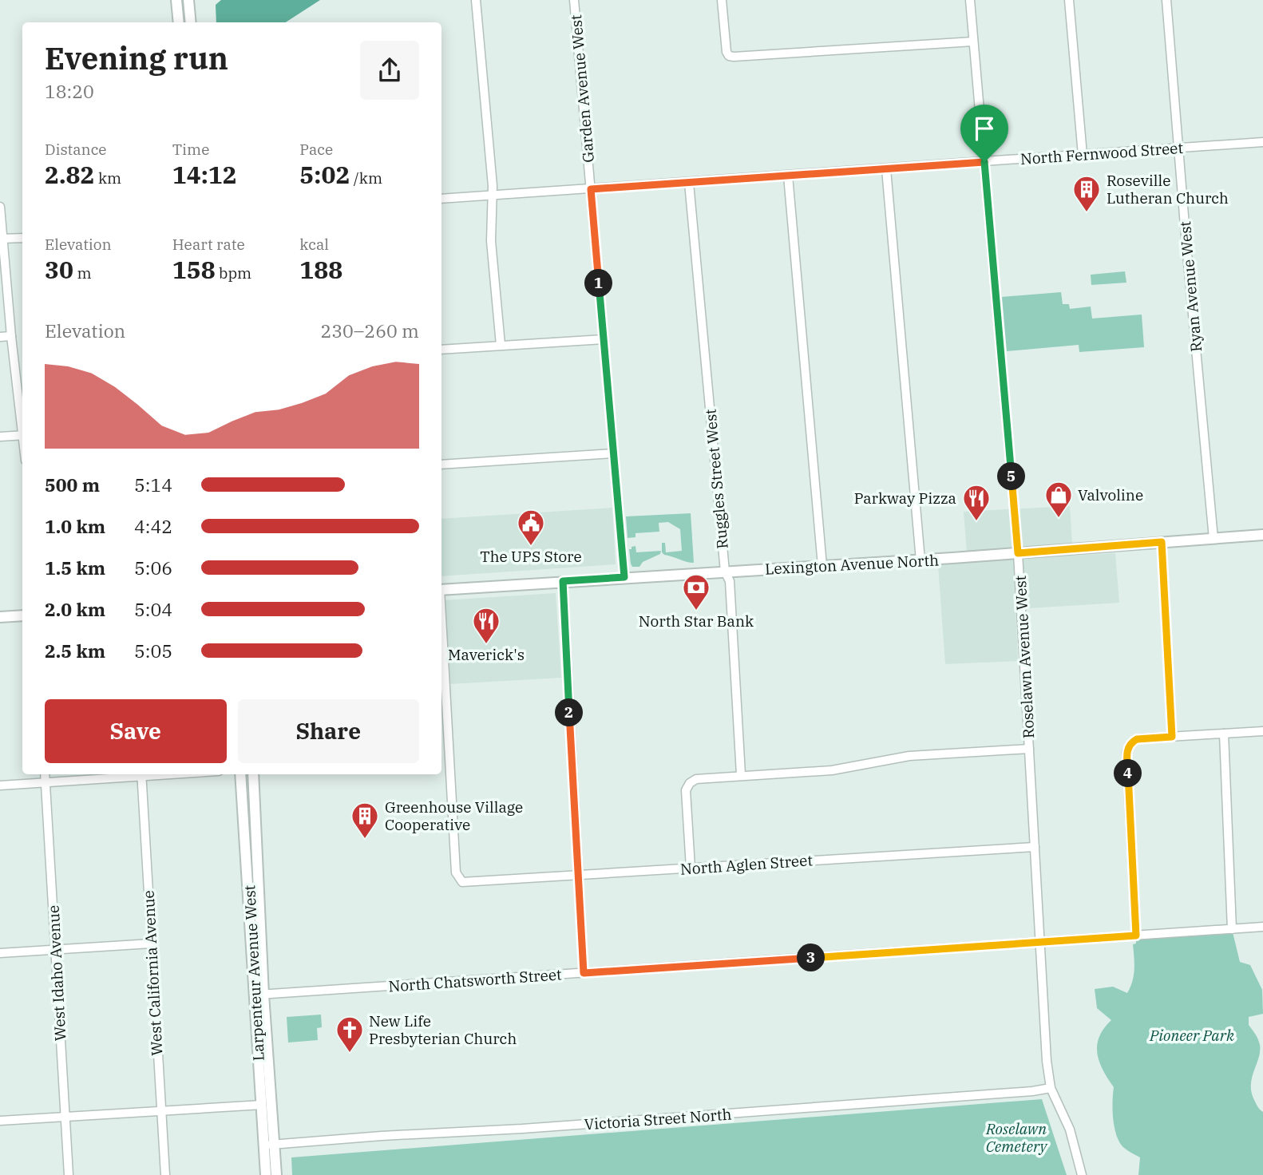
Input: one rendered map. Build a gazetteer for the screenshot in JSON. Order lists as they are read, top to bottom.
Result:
{
  "streets": {
    "main road": ["Lexington Avenue North", "Larpenteur Avenue West"],
    "street": [
      "Garden Avenue West",
      "North Fernwood Street",
      "Ryan Avenue West",
      "Ruggles Street West",
      "Roselawn Avenue West",
      "North Aglen Street",
      "West Idaho Avenue",
      "West California Avenue",
      "North Chatsworth Street",
      "Victoria Street North"
    ]
  },
  "crossings": [
    ["Garden Avenue West", "North Fernwood Street"],
    ["Garden Avenue West", "Lexington Avenue North"],
    ["North Fernwood Street", "Ryan Avenue West"],
    ["North Fernwood Street", "Ruggles Street West"],
    ["North Fernwood Street", "Roselawn Avenue West"],
    ["Ryan Avenue West", "Lexington Avenue North"],
    ["Ruggles Street West", "Lexington Avenue North"],
    ["Lexington Avenue North", "Roselawn Avenue West"],
    ["Roselawn Avenue West", "North Aglen Street"],
    ["Roselawn Avenue West", "North Chatsworth Street"],
    ["Roselawn Avenue West", "Victoria Street North"],
    ["Larpenteur Avenue West", "North Chatsworth Street"],
    ["Larpenteur Avenue West", "Victoria Street North"]
  ],
  "parks": ["Pioneer Park", "Roselawn Cemetery"],
  "places": {
    "building": ["Roseville Lutheran Church", "Greenhouse Village Cooperative"],
    "shop": ["Valvoline"],
    "restaurant": ["Parkway Pizza", "Maverick's"],
    "public building": ["The UPS Store"],
    "bank": ["North Star Bank"],
    "church": ["New Life Presbyterian Church"]
  },
  "page": {
    "heading": ["Evening run", "18:20"],
    "stats": [
      ["Distance", "2.82 km"],
      ["Time", "14:12"],
      ["Pace", "5:02 /km"],
      ["Elevation", "30 m"],
      ["Heart rate", "158 bpm"],
      ["kcal", "188"]
    ],
    "pins": [
      "1",
      "5",
      "2",
      "4",
      "3"
    ],
    "chart": ["Elevation", "230–260 m"],
    "list": [
      {
        "name": "500 m",
        "note": "5:14"
      },
      {
        "name": "1.0 km",
        "note": "4:42"
      },
      {
        "name": "1.5 km",
        "note": "5:06"
      },
      {
        "name": "2.0 km",
        "note": "5:04"
      },
      {
        "name": "2.5 km",
        "note": "5:05"
      }
    ],
    "buttons": ["Save", "Share"]
  }
}
